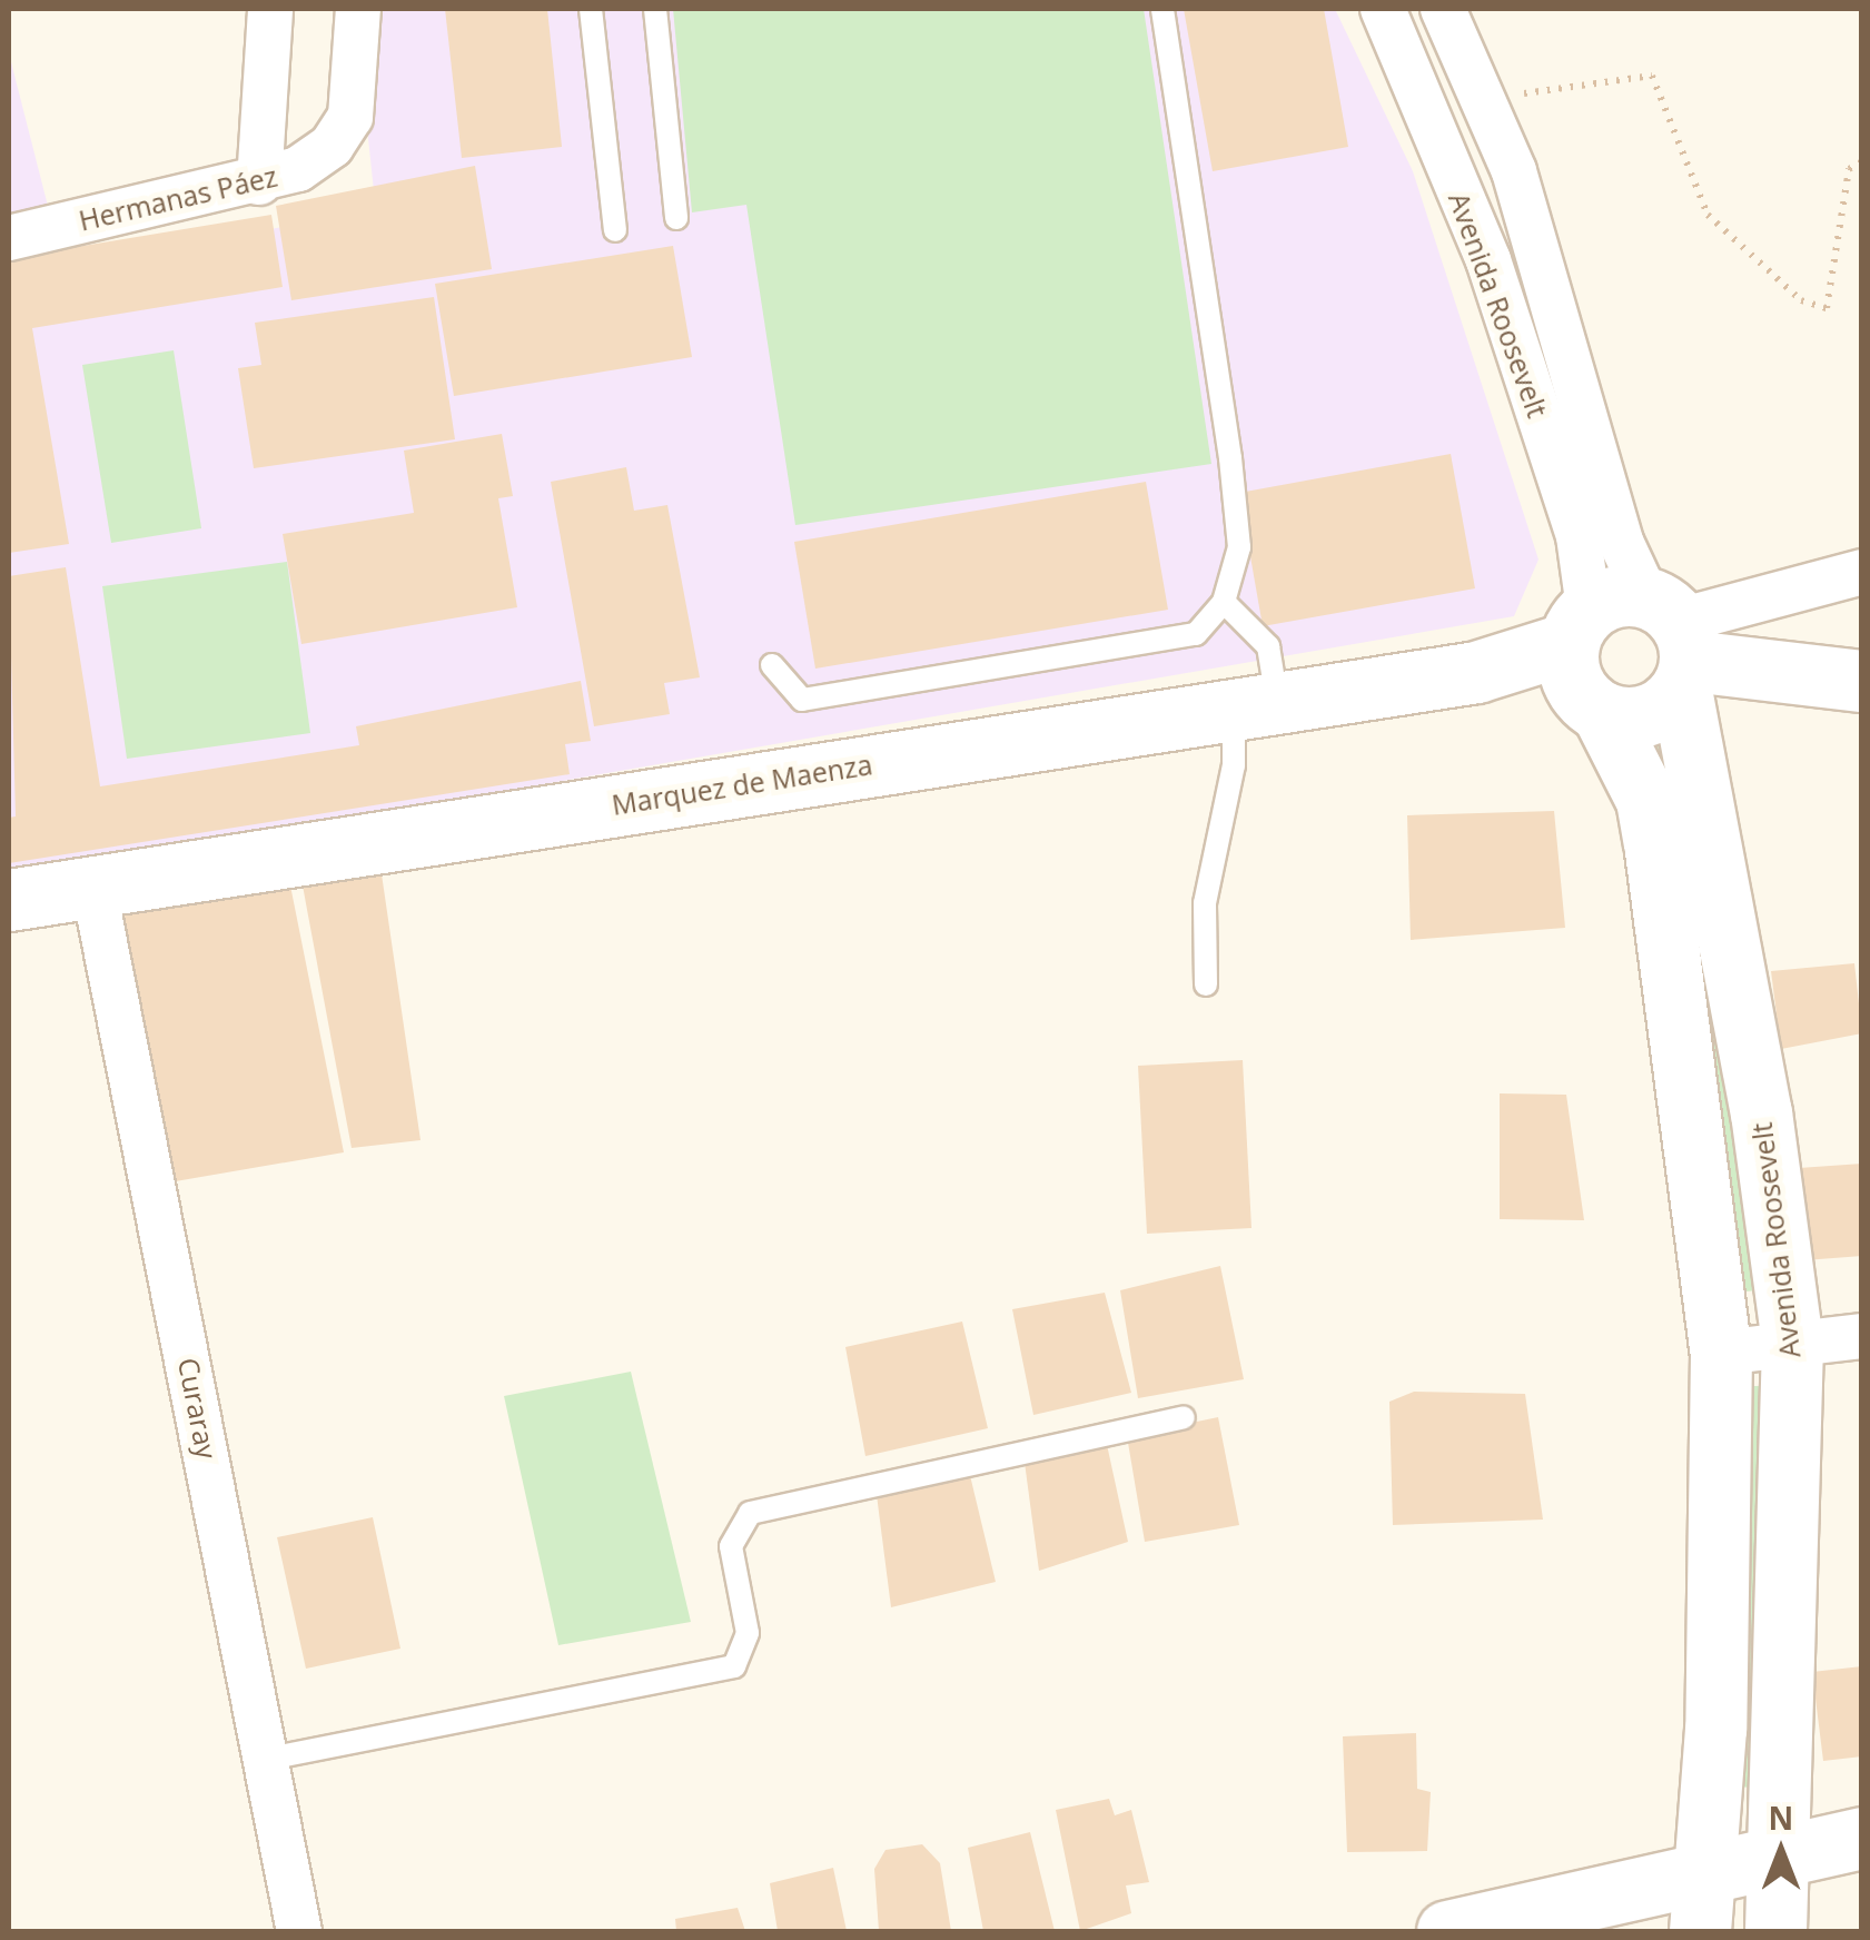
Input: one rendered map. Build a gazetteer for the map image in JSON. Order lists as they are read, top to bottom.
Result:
{
  "streets": {
    "street": [
      "Hermanas Páez",
      "Avenida Roosevelt",
      "Marquez de Maenza",
      "Curaray"
    ]
  },
  "crossings": [
    ["Avenida Roosevelt", "Marquez de Maenza"],
    ["Marquez de Maenza", "Curaray"]
  ],
  "north": "top"
}
